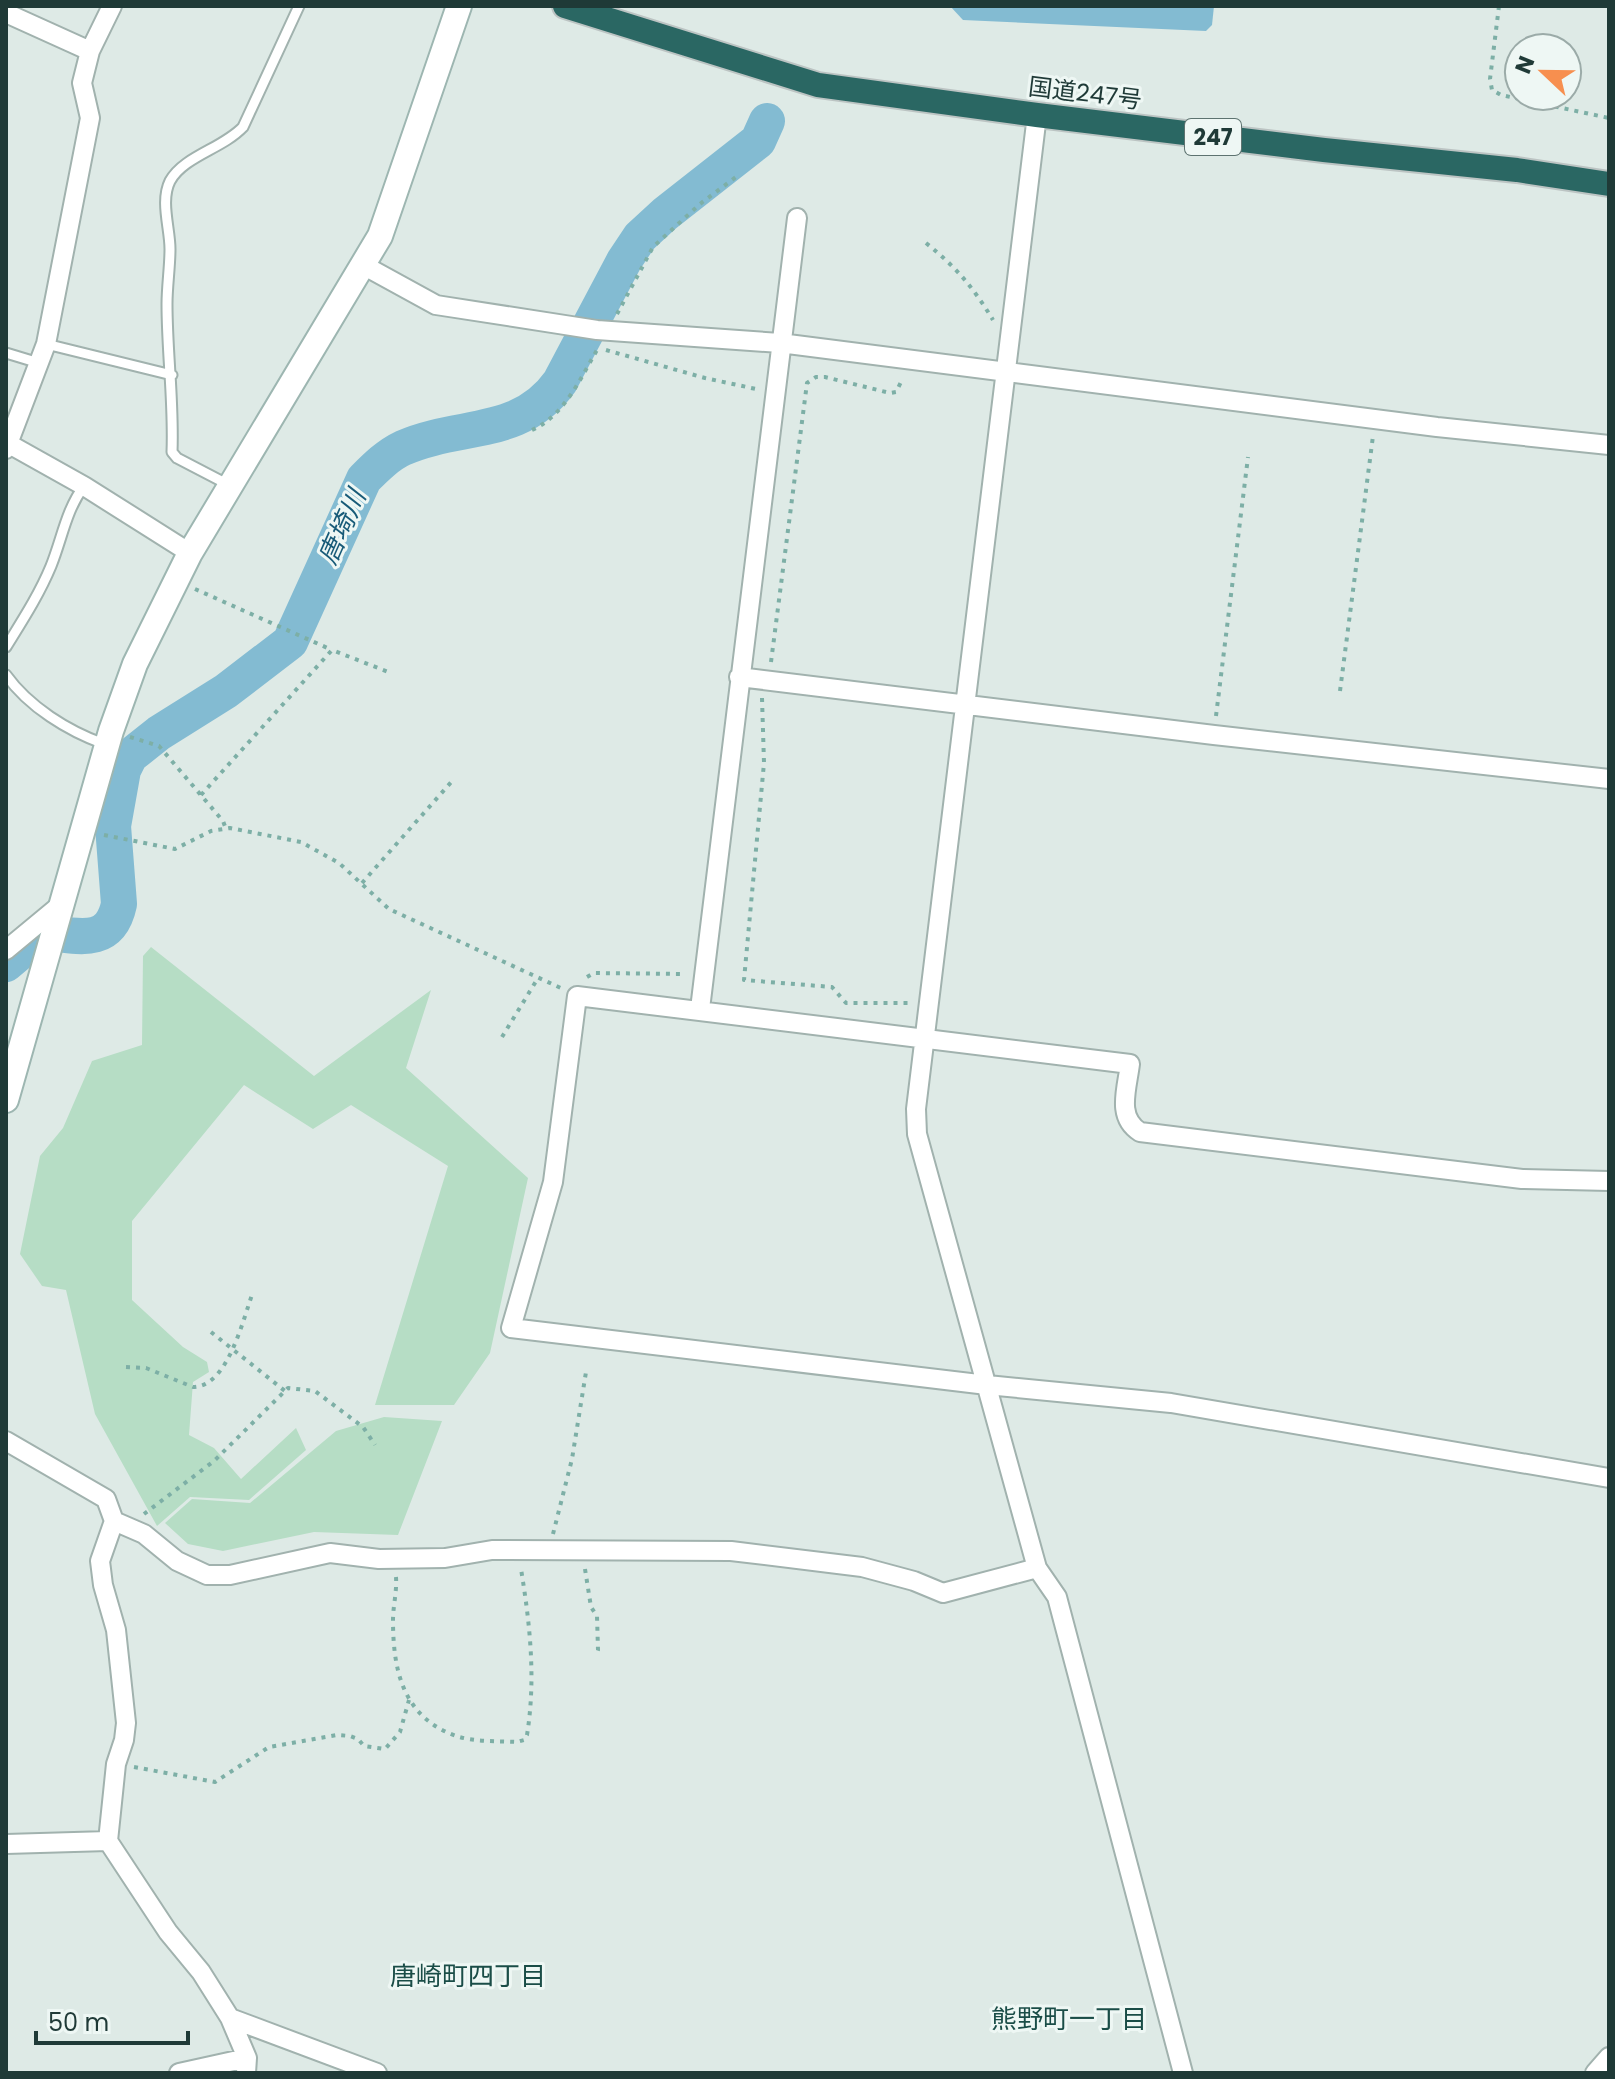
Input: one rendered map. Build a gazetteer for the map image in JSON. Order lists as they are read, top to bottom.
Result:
{
  "streets": {
    "highway": ["国道247号", "247"]
  },
  "districts": ["唐崎町四丁目", "熊野町一丁目"],
  "water": ["唐埼川"],
  "scale_bar": "50 m",
  "north": "left"
}
